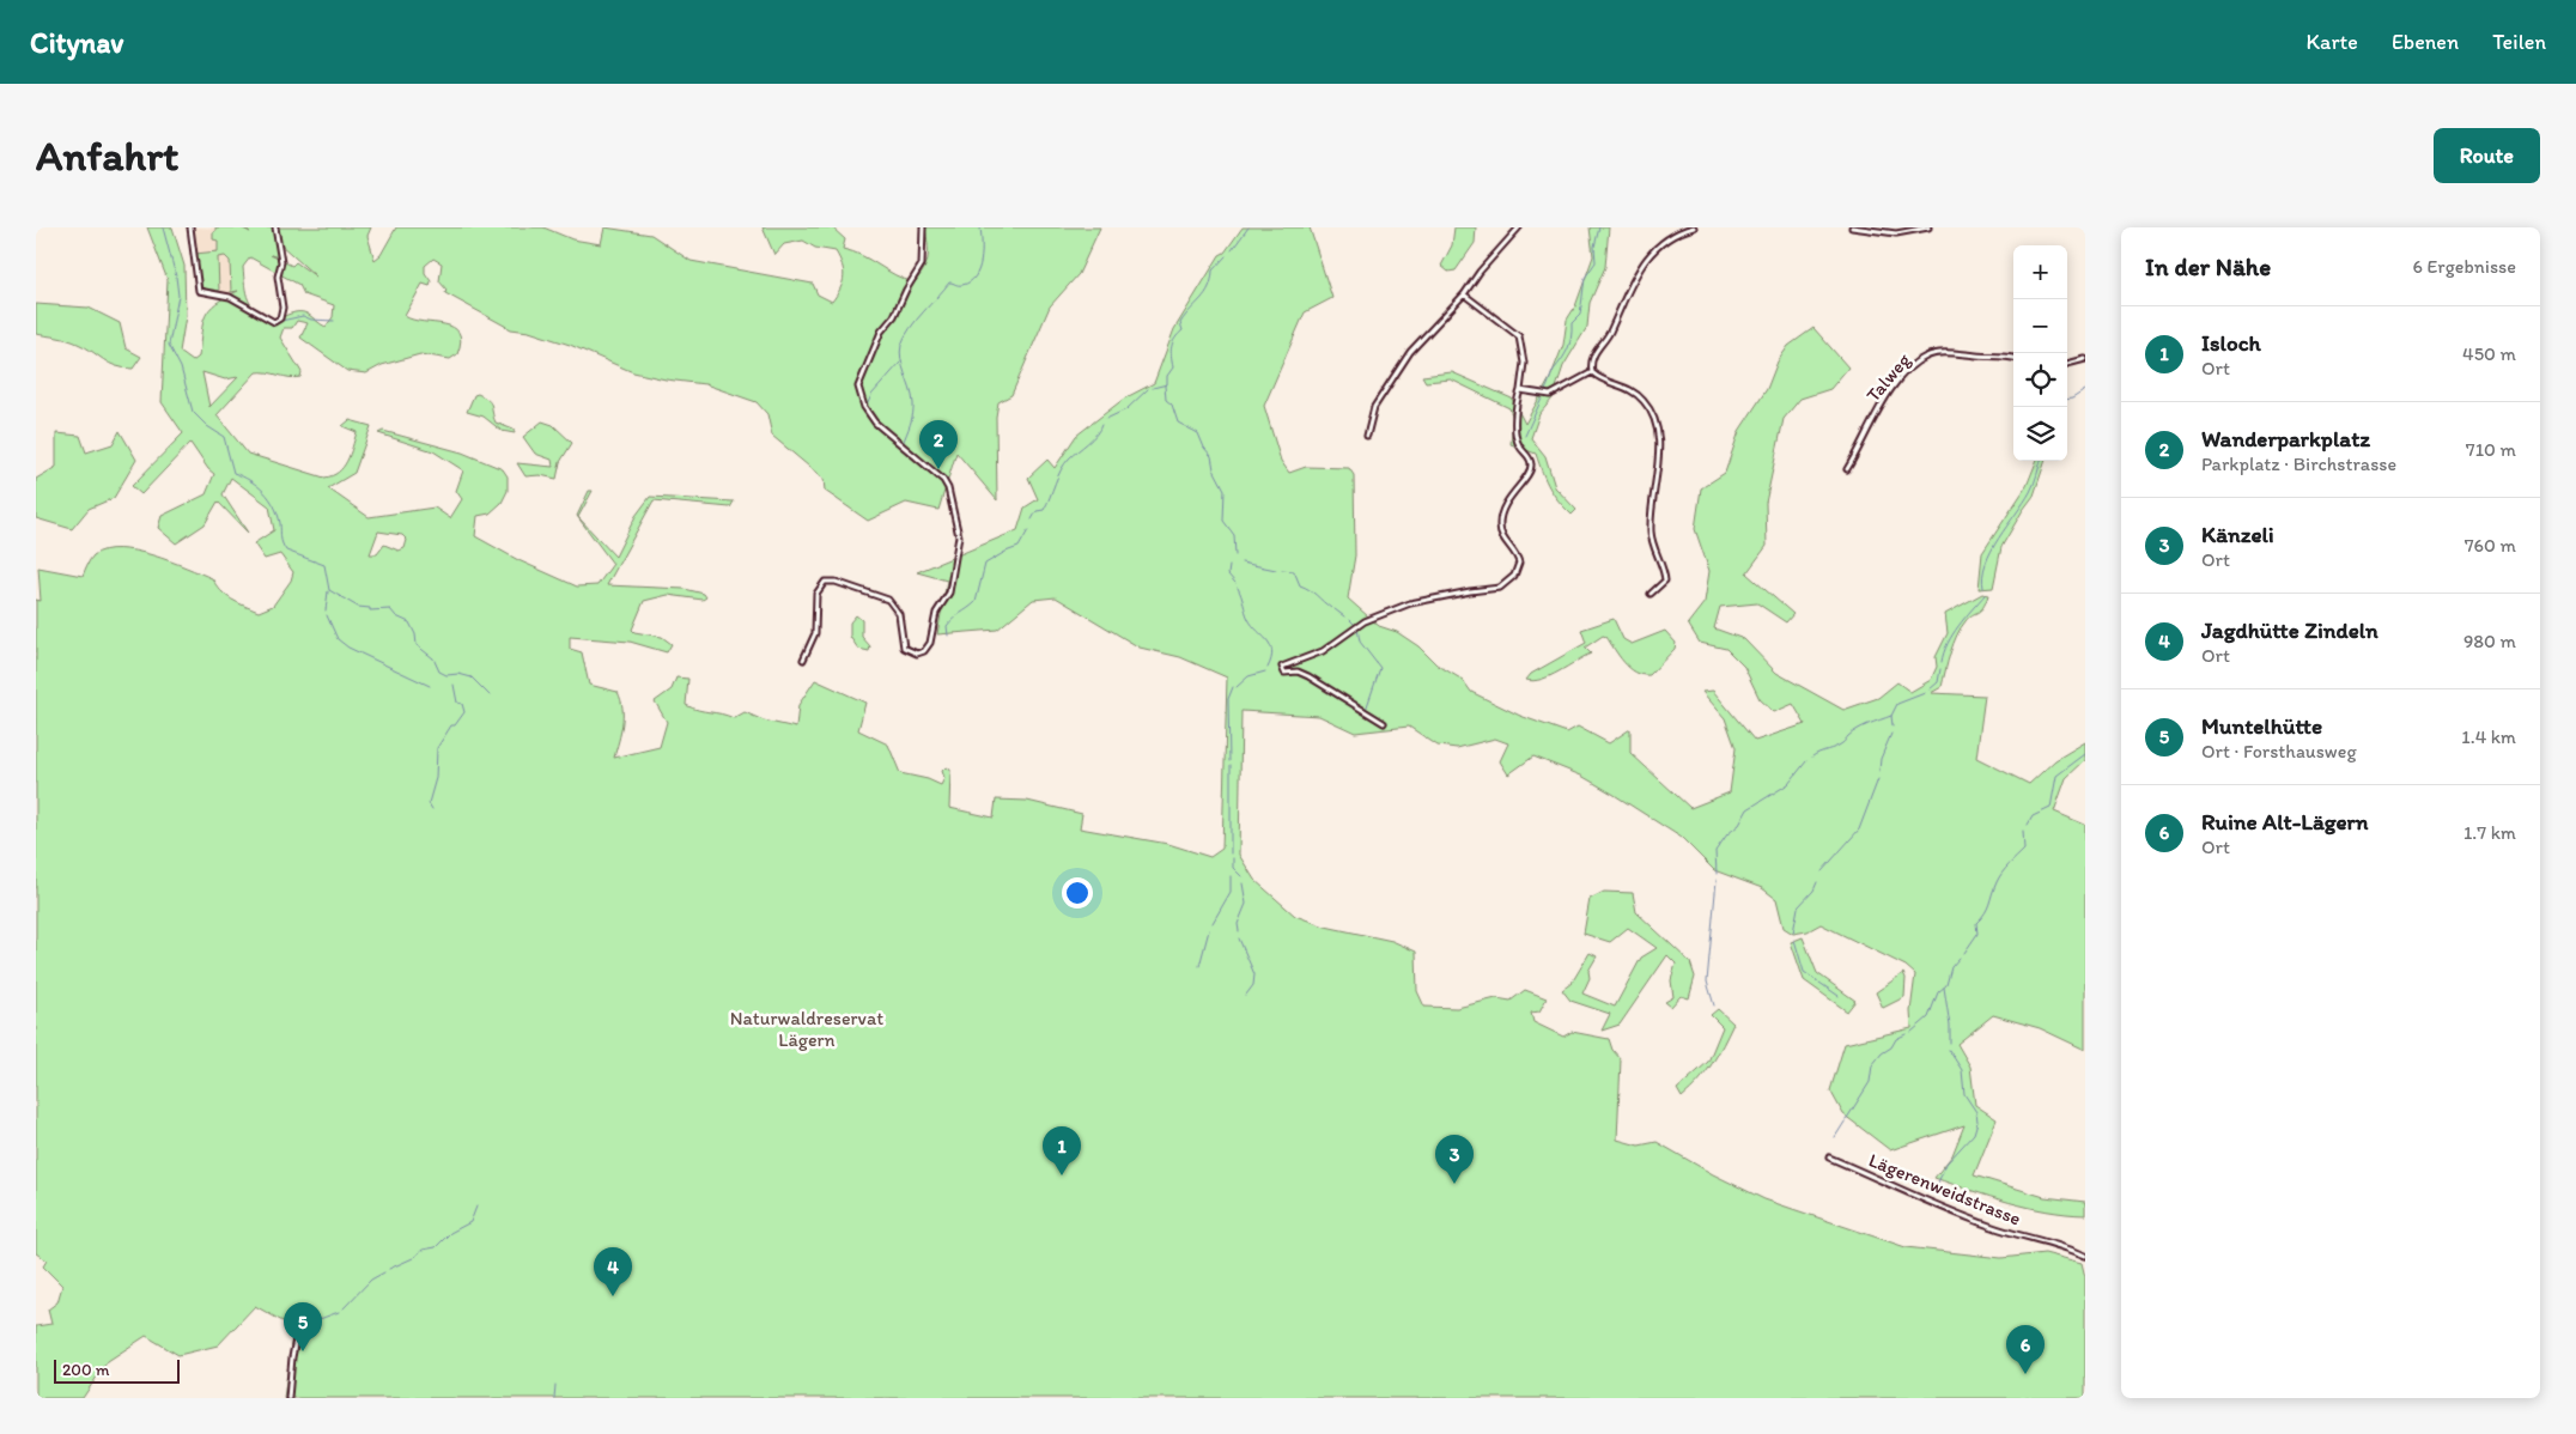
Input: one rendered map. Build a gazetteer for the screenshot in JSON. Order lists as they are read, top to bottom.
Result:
{
  "streets": {
    "street": ["Talweg", "Lägerenweidstrasse"]
  },
  "parks": ["Naturwaldreservat Lägern"],
  "scale_bar": "200 m",
  "page": {
    "header": "Citynav",
    "nav": ["Karte", "Ebenen", "Teilen"],
    "buttons": "Route",
    "title": "Anfahrt",
    "heading": ["In der Nähe", "6 Ergebnisse"],
    "map_buttons": ["+", "−"],
    "list": [
      {
        "mark": "1",
        "name": "Isloch",
        "note": "Ort",
        "value": "450 m"
      },
      {
        "mark": "2",
        "name": "Wanderparkplatz",
        "note": "Parkplatz · Birchstrasse",
        "value": "710 m"
      },
      {
        "mark": "3",
        "name": "Känzeli",
        "note": "Ort",
        "value": "760 m"
      },
      {
        "mark": "4",
        "name": "Jagdhütte Zindeln",
        "note": "Ort",
        "value": "980 m"
      },
      {
        "mark": "5",
        "name": "Muntelhütte",
        "note": "Ort · Forsthausweg",
        "value": "1.4 km"
      },
      {
        "mark": "6",
        "name": "Ruine Alt-Lägern",
        "note": "Ort",
        "value": "1.7 km"
      }
    ],
    "pins": [
      "2",
      "1",
      "3",
      "4",
      "5",
      "6"
    ],
    "scale": "200 m"
  }
}
